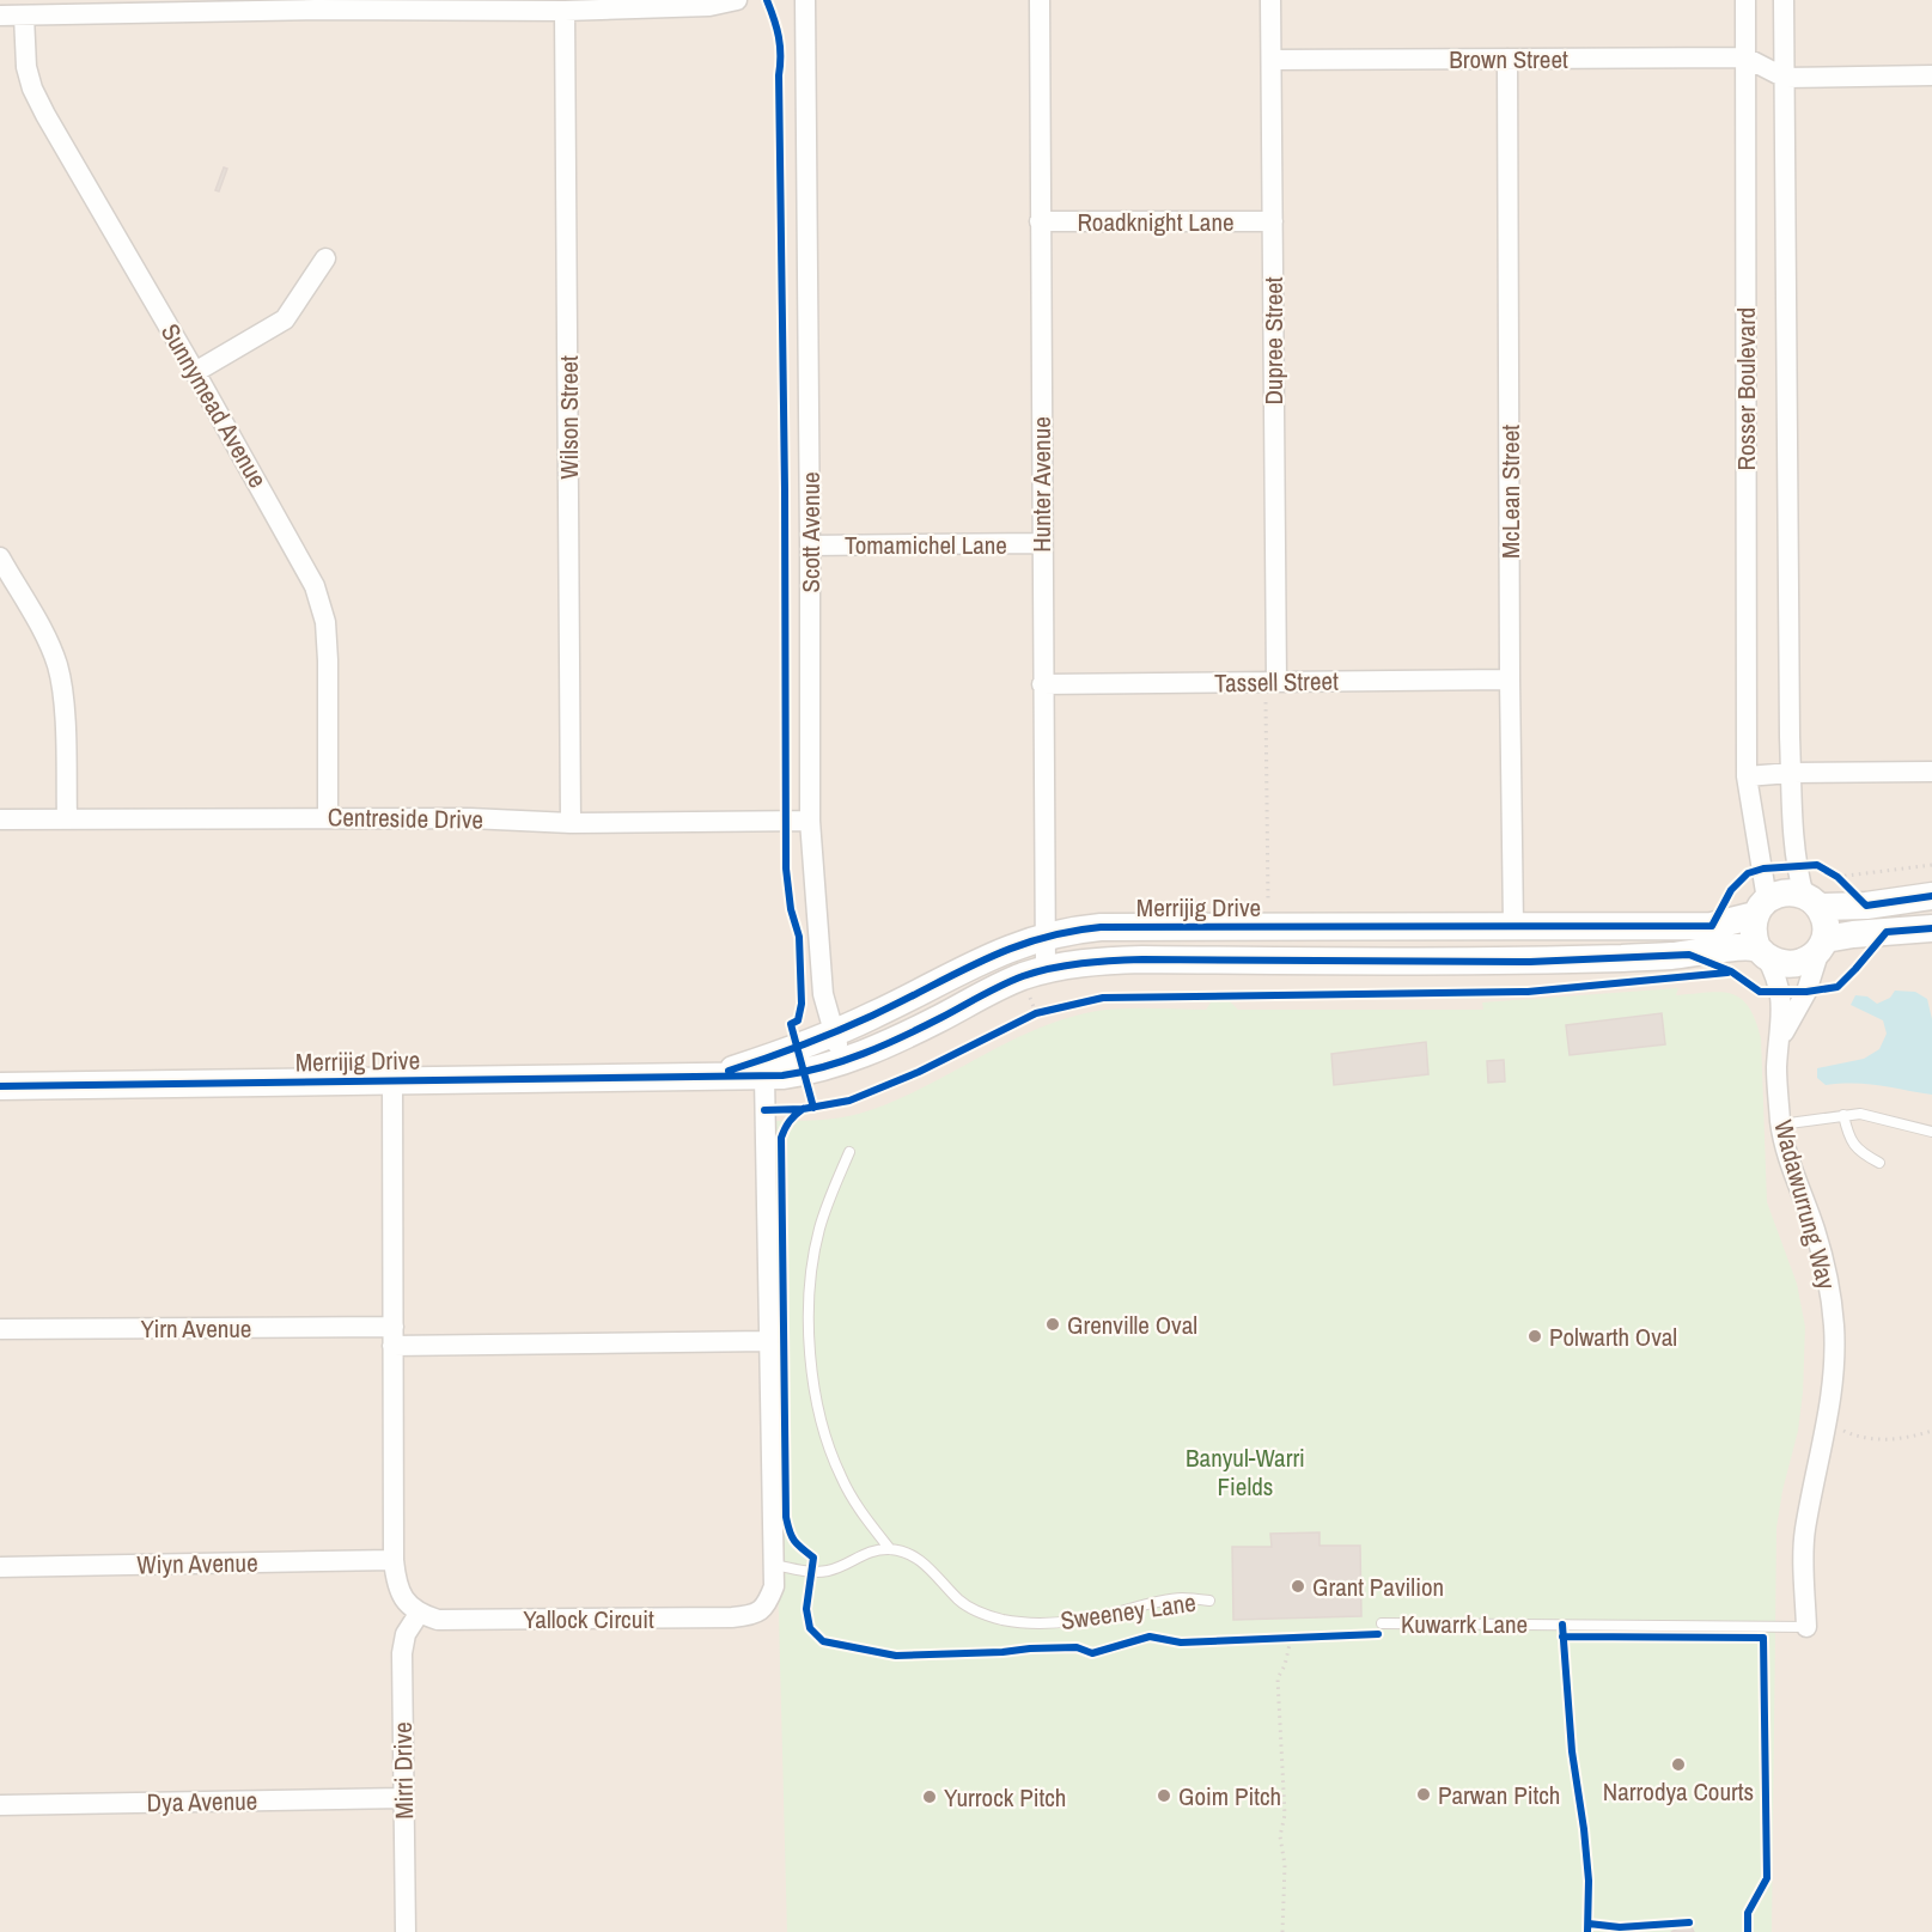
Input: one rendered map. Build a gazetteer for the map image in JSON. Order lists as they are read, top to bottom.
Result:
{
  "streets": {
    "street": [
      "Brown Street",
      "Roadknight Lane",
      "Dupree Street",
      "Rosser Boulevard",
      "Sunnymead Avenue",
      "Wilson Street",
      "Hunter Avenue",
      "McLean Street",
      "Scott Avenue",
      "Tomamichel Lane",
      "Tassell Street",
      "Centreside Drive",
      "Merrijig Drive",
      "Wadawurrung Way",
      "Yirn Avenue",
      "Wiyn Avenue",
      "Yallock Circuit",
      "Mirri Drive",
      "Dya Avenue"
    ],
    "lane": ["Sweeney Lane", "Kuwarrk Lane"]
  },
  "crossings": [
    ["Brown Street", "Dupree Street"],
    ["Brown Street", "Rosser Boulevard"],
    ["Brown Street", "McLean Street"],
    ["Roadknight Lane", "Dupree Street"],
    ["Roadknight Lane", "Hunter Avenue"],
    ["Dupree Street", "Tassell Street"],
    ["Rosser Boulevard", "Merrijig Drive"],
    ["Rosser Boulevard", "Wadawurrung Way"],
    ["Sunnymead Avenue", "Centreside Drive"],
    ["Wilson Street", "Centreside Drive"],
    ["Hunter Avenue", "Tomamichel Lane"],
    ["Hunter Avenue", "Tassell Street"],
    ["Hunter Avenue", "Merrijig Drive"],
    ["McLean Street", "Tassell Street"],
    ["McLean Street", "Merrijig Drive"],
    ["Scott Avenue", "Tomamichel Lane"],
    ["Scott Avenue", "Centreside Drive"],
    ["Scott Avenue", "Merrijig Drive"],
    ["Merrijig Drive", "Wadawurrung Way"],
    ["Merrijig Drive", "Yallock Circuit"],
    ["Wadawurrung Way", "Kuwarrk Lane"],
    ["Yirn Avenue", "Yallock Circuit"],
    ["Yallock Circuit", "Mirri Drive"],
    ["Mirri Drive", "Dya Avenue"]
  ],
  "parks": ["Banyul-Warri Fields"],
  "places": [
    "Grenville Oval",
    "Polwarth Oval",
    "Grant Pavilion",
    "Narrodya Courts",
    "Parwan Pitch",
    "Goim Pitch",
    "Yurrock Pitch"
  ]
}
